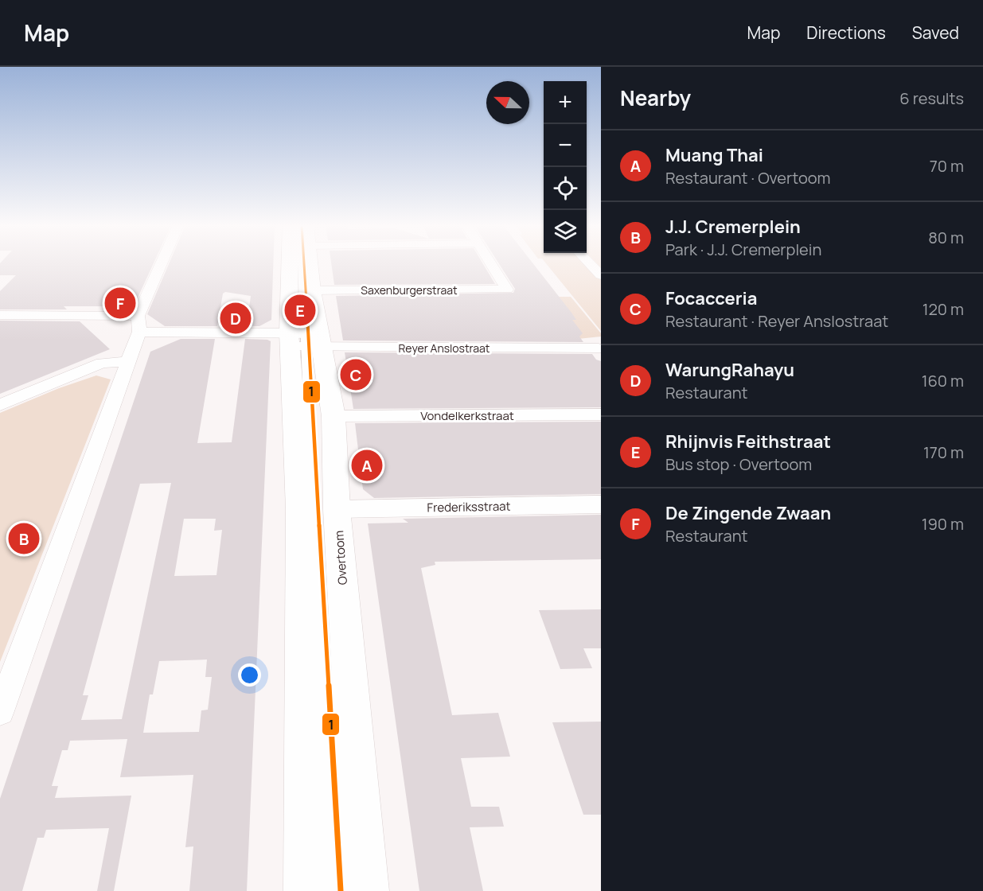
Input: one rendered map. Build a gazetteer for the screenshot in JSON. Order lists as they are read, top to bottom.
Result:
{
  "streets": {
    "main road": ["Overtoom"],
    "street": [
      "Saxenburgerstraat",
      "Reyer Anslostraat",
      "Vondelkerkstraat",
      "Frederiksstraat"
    ]
  },
  "crossings": [
    ["Saxenburgerstraat", "Overtoom"],
    ["Reyer Anslostraat", "Overtoom"],
    ["Vondelkerkstraat", "Overtoom"],
    ["Frederiksstraat", "Overtoom"]
  ],
  "lines": ["transit line 1"],
  "north": "left",
  "page": {
    "header": "Map",
    "nav": ["Map", "Directions", "Saved"],
    "heading": ["Nearby", "6 results"],
    "map_buttons": ["+", "−"],
    "list": [
      {
        "mark": "A",
        "name": "Muang Thai",
        "note": "Restaurant · Overtoom",
        "value": "70 m"
      },
      {
        "mark": "B",
        "name": "J.J. Cremerplein",
        "note": "Park · J.J. Cremerplein",
        "value": "80 m"
      },
      {
        "mark": "C",
        "name": "Focacceria",
        "note": "Restaurant · Reyer Anslostraat",
        "value": "120 m"
      },
      {
        "mark": "D",
        "name": "WarungRahayu",
        "note": "Restaurant",
        "value": "160 m"
      },
      {
        "mark": "E",
        "name": "Rhijnvis Feithstraat",
        "note": "Bus stop · Overtoom",
        "value": "170 m"
      },
      {
        "mark": "F",
        "name": "De Zingende Zwaan",
        "note": "Restaurant",
        "value": "190 m"
      }
    ],
    "pins": [
      "F",
      "E",
      "D",
      "C",
      "A",
      "B"
    ]
  }
}
